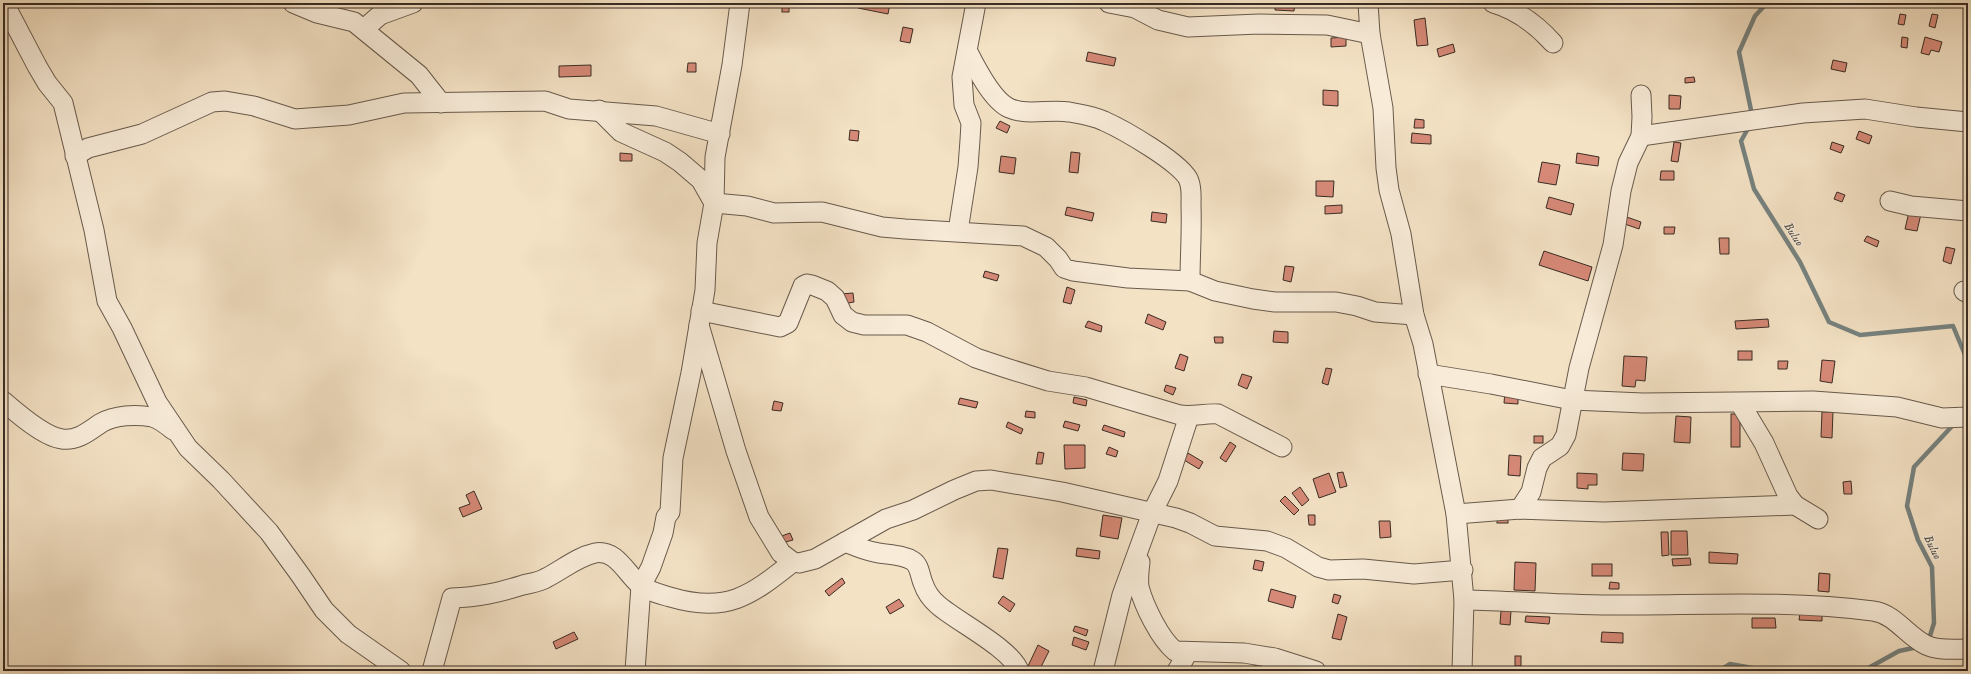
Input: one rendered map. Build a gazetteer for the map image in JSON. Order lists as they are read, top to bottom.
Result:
{
  "water": ["Buluo"]
}
